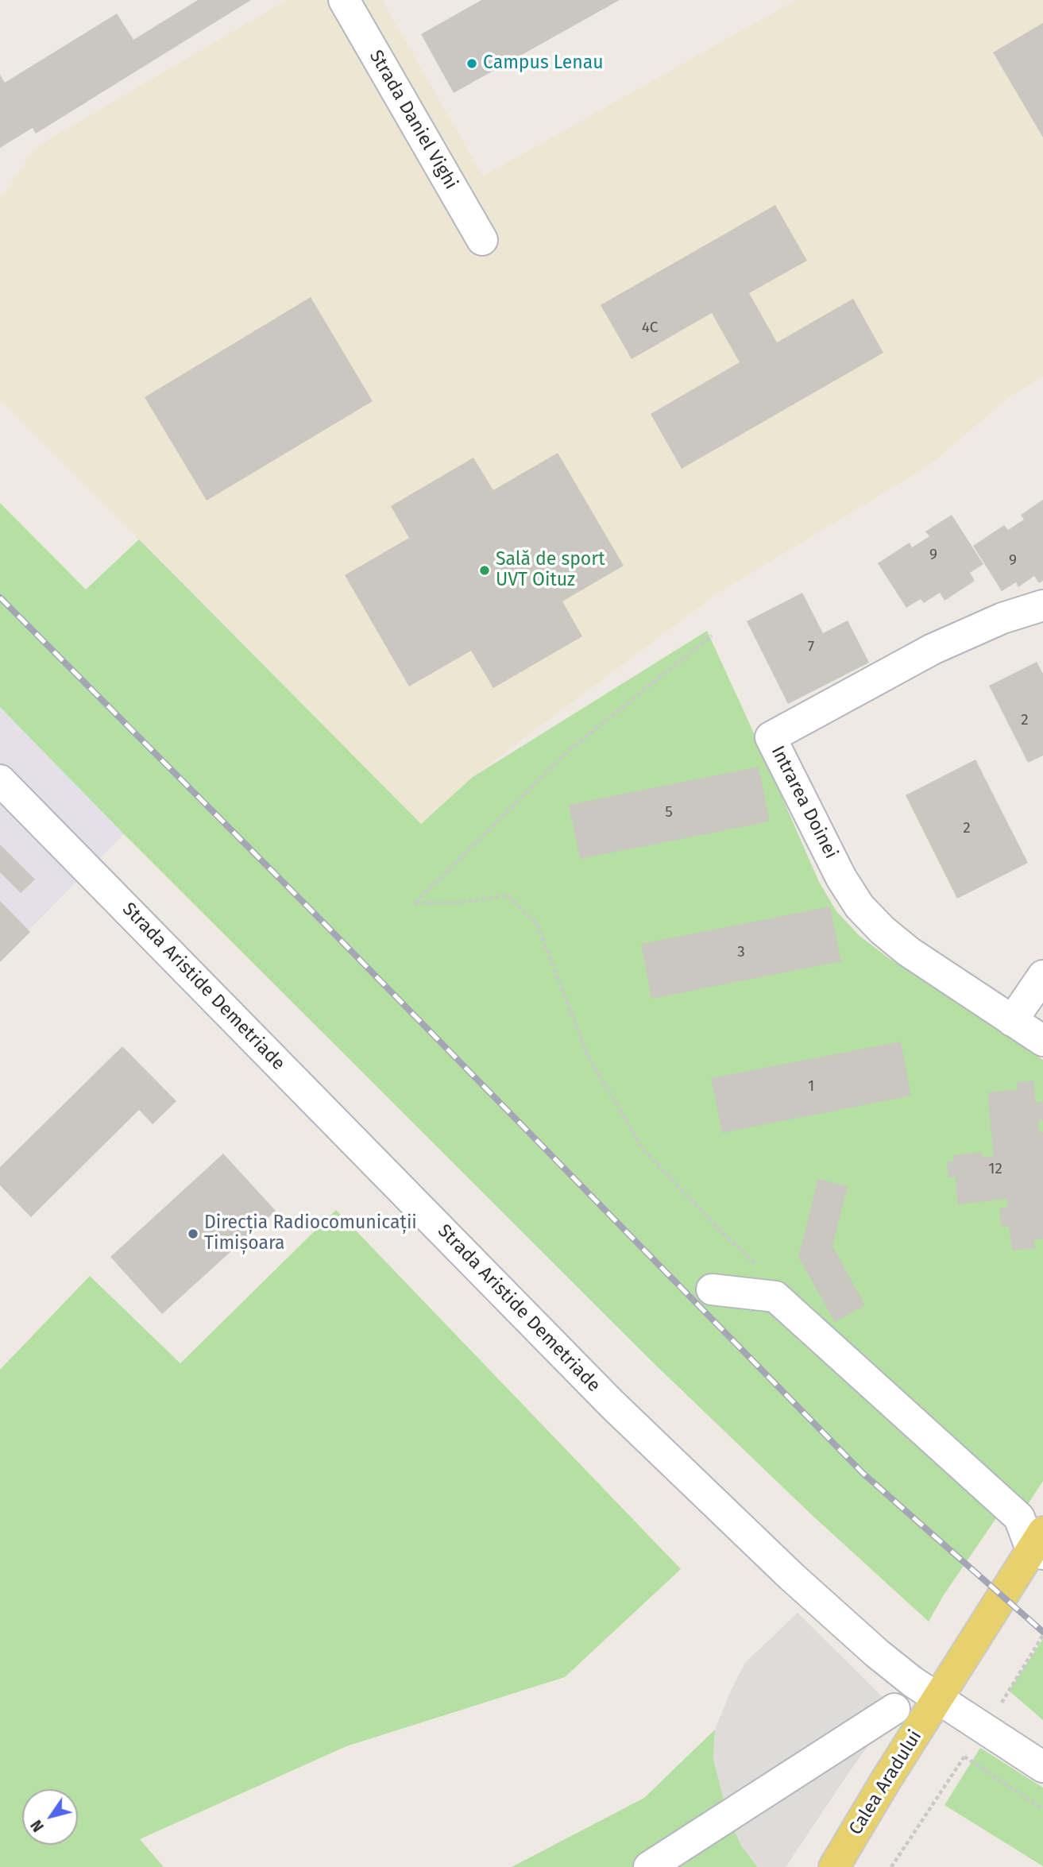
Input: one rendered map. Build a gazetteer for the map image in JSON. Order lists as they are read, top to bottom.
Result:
{
  "streets": {
    "main road": ["Calea Aradului"],
    "street": ["Strada Daniel Vighi", "Intrarea Doinei", "Strada Aristide Demetriade"]
  },
  "crossings": [
    ["Strada Aristide Demetriade", "Calea Aradului"]
  ],
  "places": ["Campus Lenau", "Sală de sport UVT Oituz", "Direcția Radiocomunicații Timișoara"],
  "house_numbers": [
    "4C",
    "9",
    "9",
    "7",
    "2",
    "5",
    "2",
    "3",
    "1",
    "12"
  ],
  "north": "bottom left"
}
